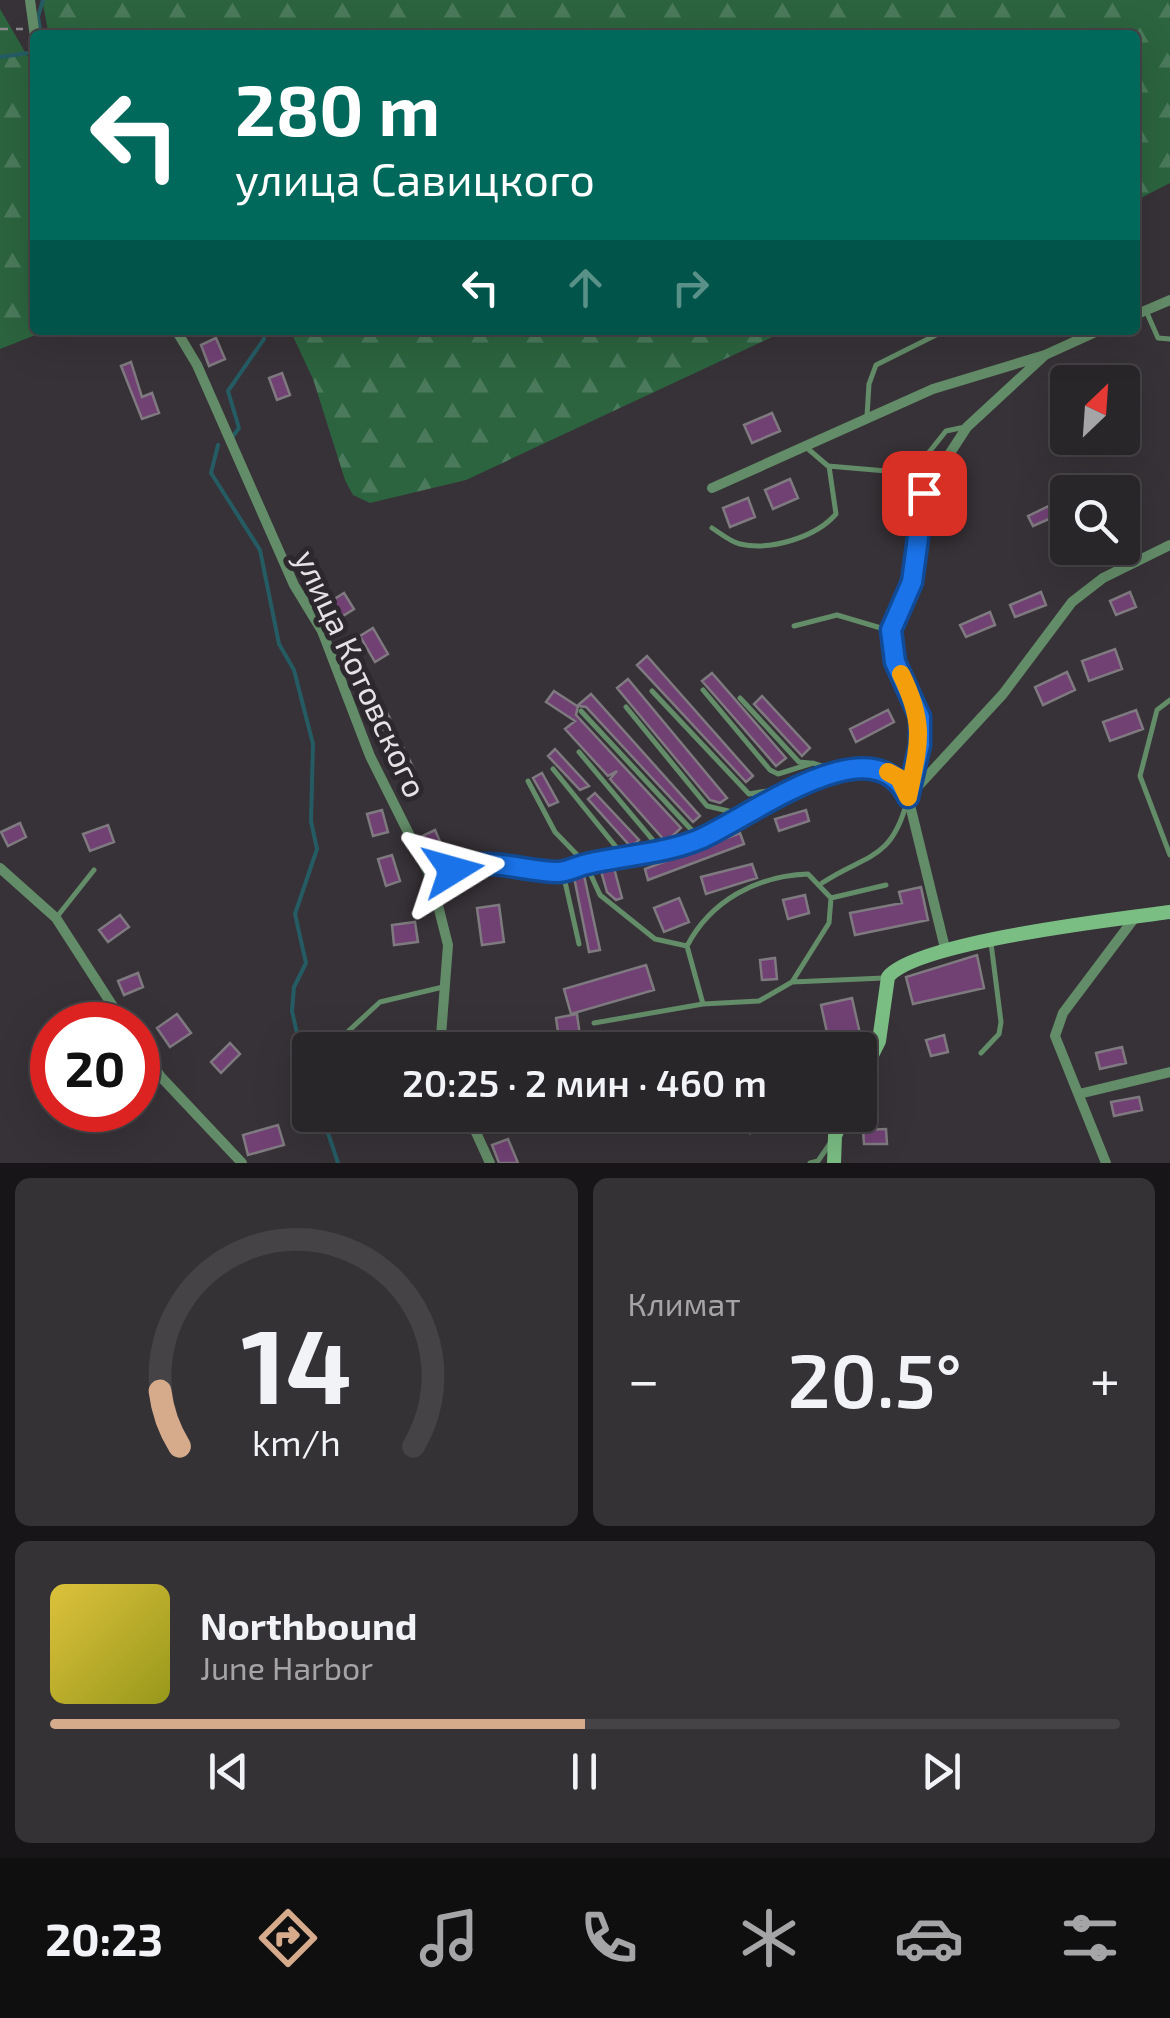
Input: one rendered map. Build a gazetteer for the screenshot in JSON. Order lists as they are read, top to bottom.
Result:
{
  "streets": {
    "street": ["улица Котовского"]
  },
  "north": "top right",
  "page": {
    "turn": ["280 m", "улица Савицкого"],
    "limit": "20",
    "trip": "20:25 · 2 мин · 460 m",
    "tile": "Климат",
    "heat": ["−", "20.5°", "+"],
    "song": ["Northbound", "June Harbor"],
    "tabs": "20:23",
    "gauge": ["14", "km/h"]
  }
}
